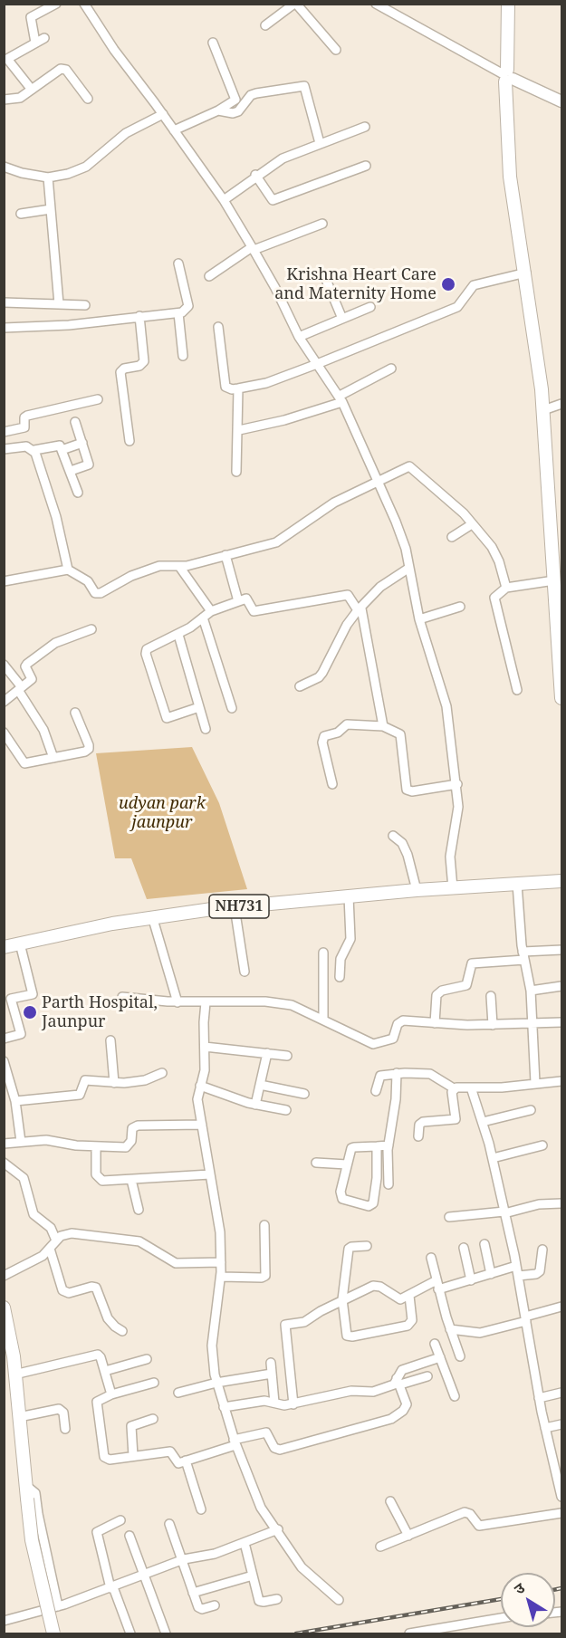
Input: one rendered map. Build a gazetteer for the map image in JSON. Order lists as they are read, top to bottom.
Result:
{
  "streets": {
    "highway": ["NH731"]
  },
  "parks": ["udyan park jaunpur"],
  "places": ["Krishna Heart Care and Maternity Home", "Parth Hospital, Jaunpur"],
  "north": "top left"
}
